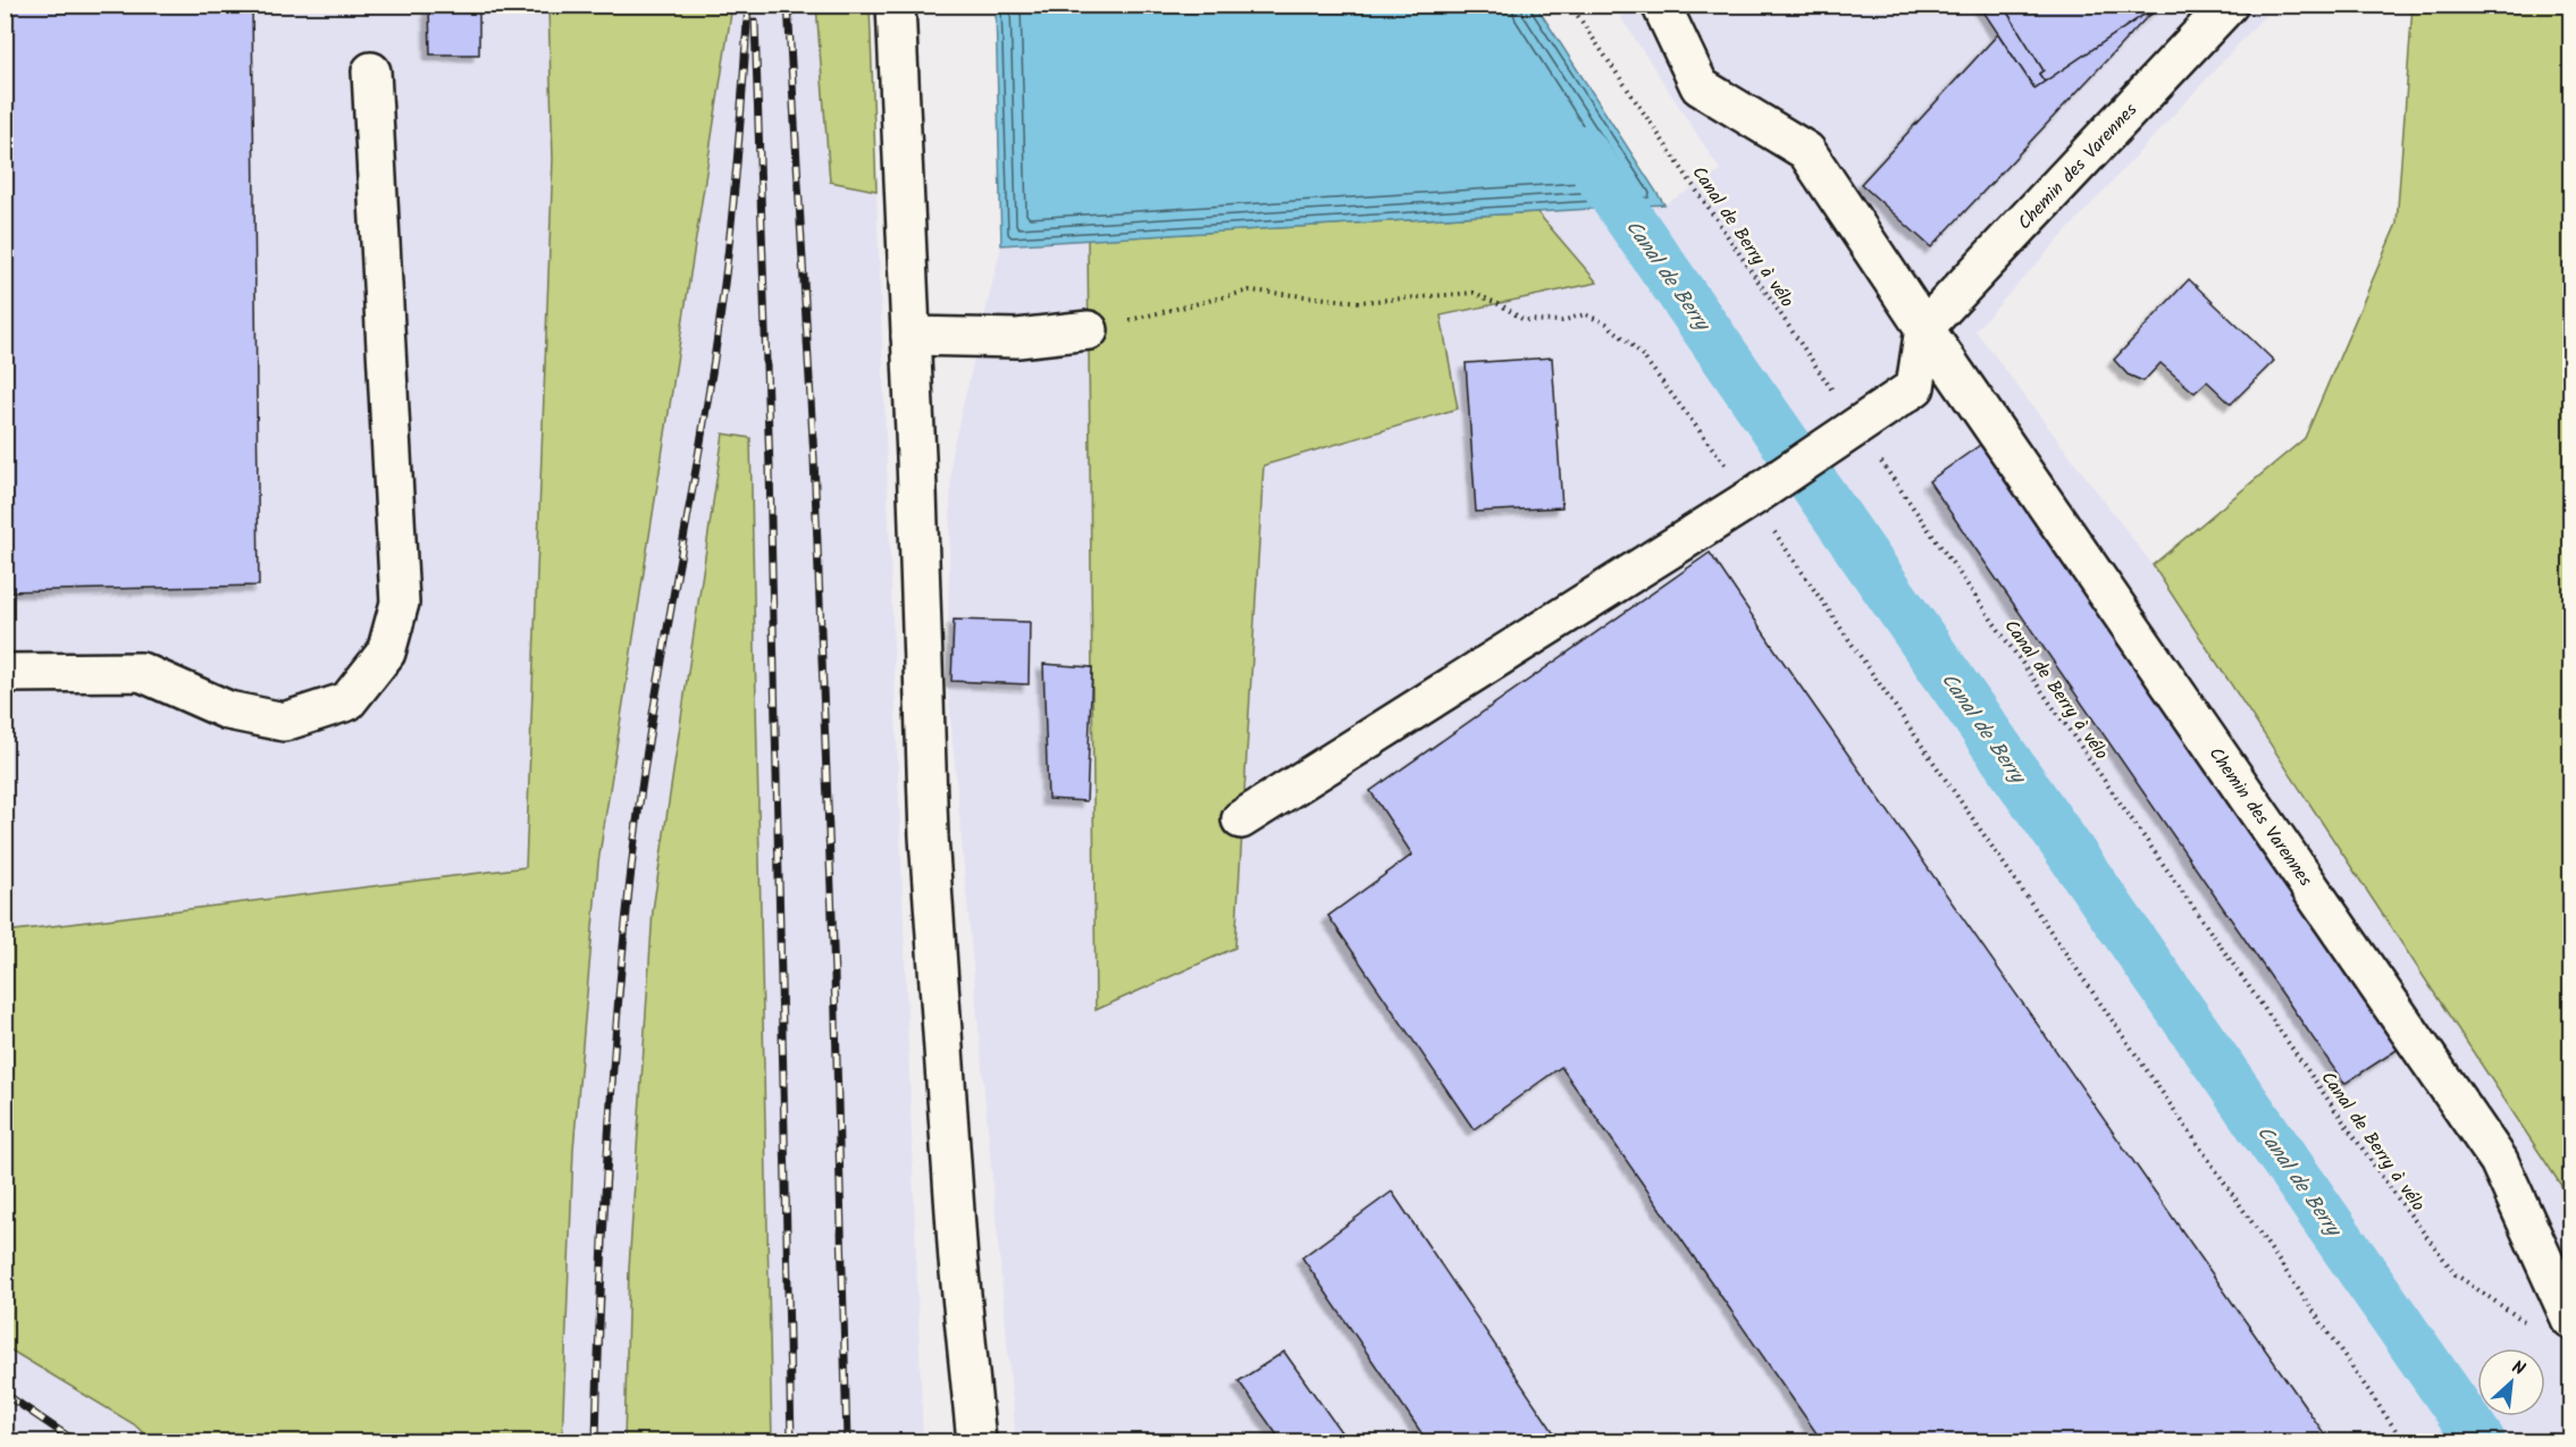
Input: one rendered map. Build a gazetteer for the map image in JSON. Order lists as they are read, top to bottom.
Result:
{
  "streets": {
    "street": ["Chemin des Varennes"],
    "path": ["Canal de Berry à vélo"]
  },
  "water": ["Canal de Berry"],
  "north": "top right"
}
